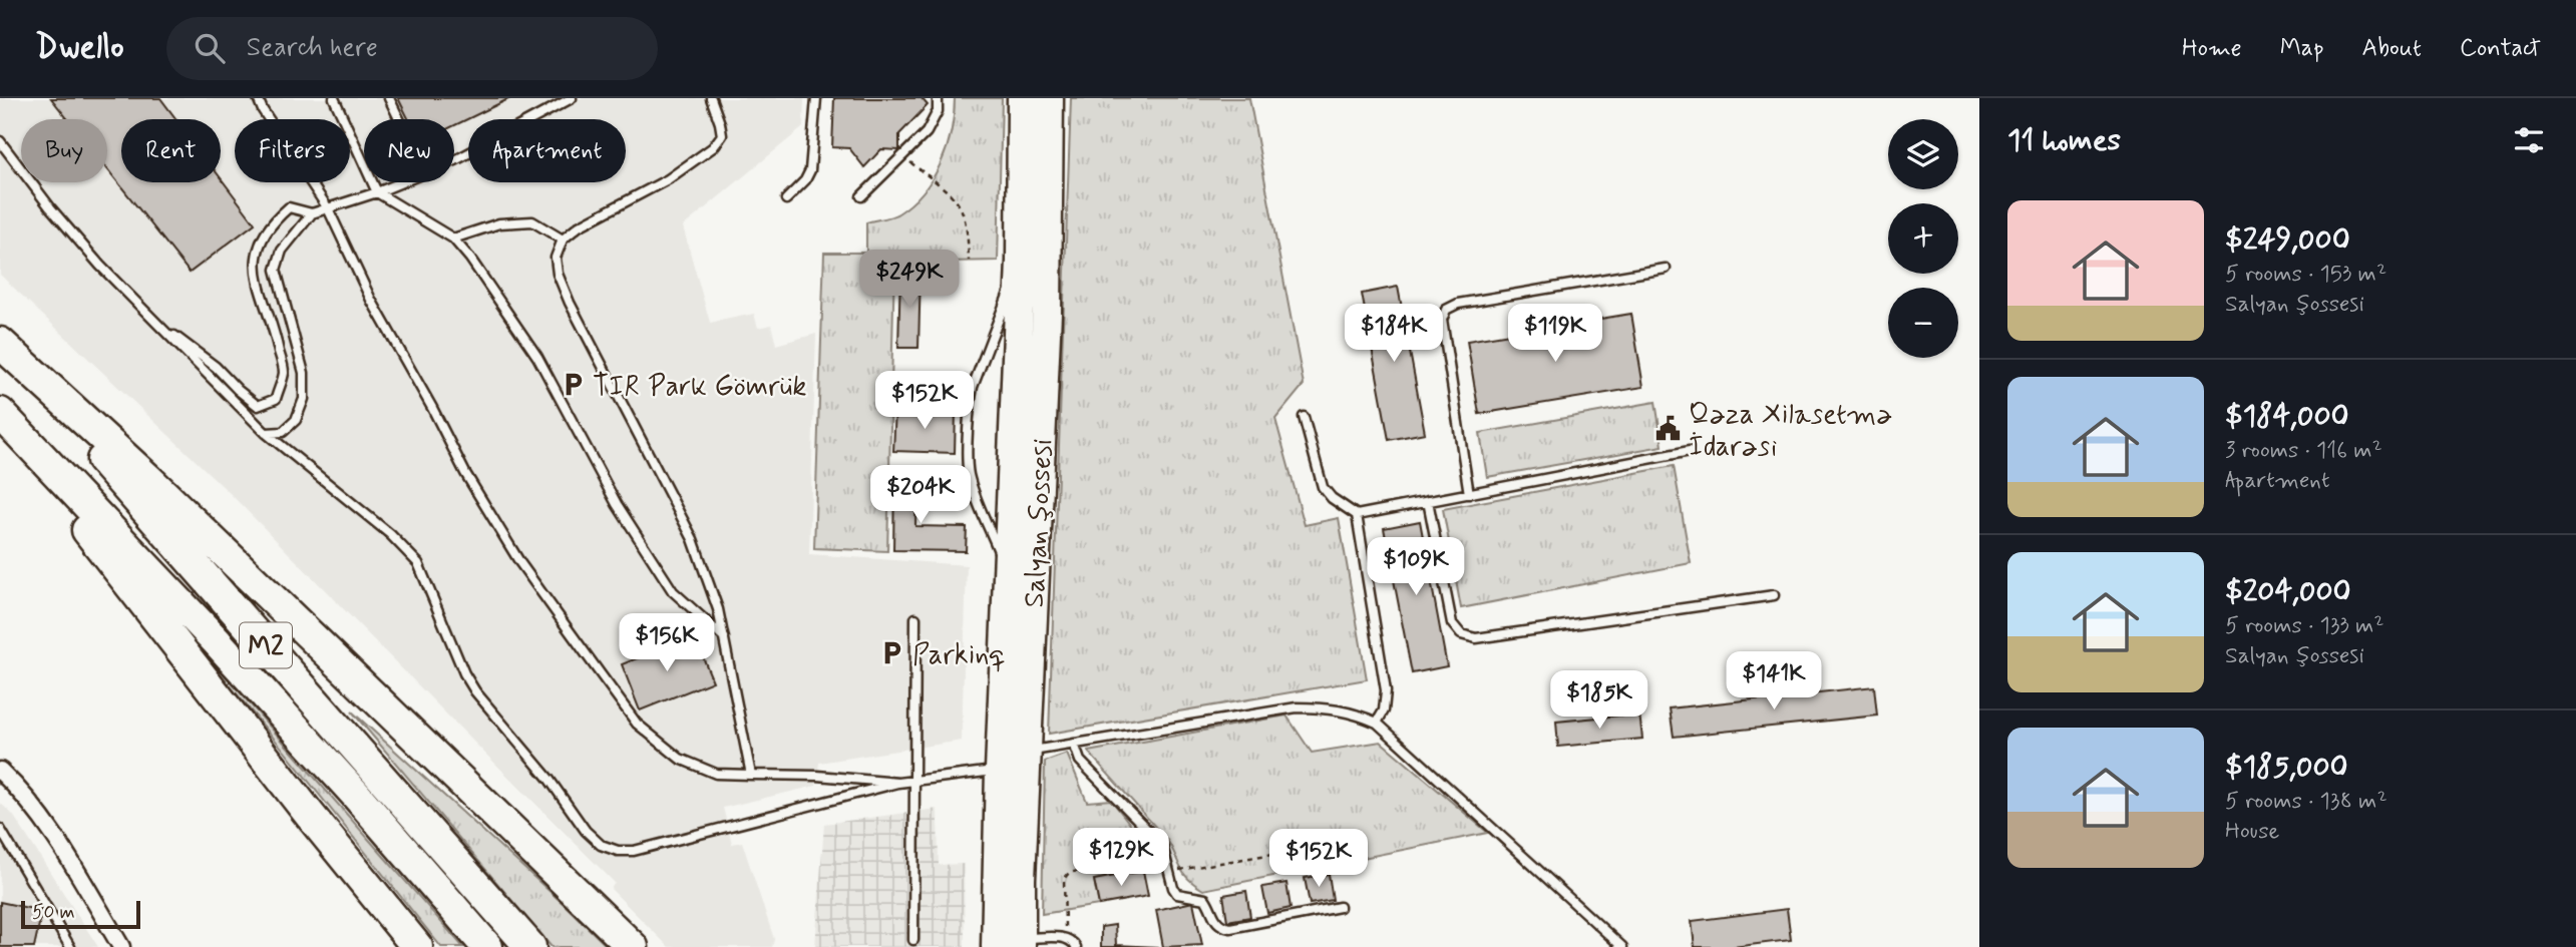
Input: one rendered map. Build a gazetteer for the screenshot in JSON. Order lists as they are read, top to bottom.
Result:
{
  "streets": {
    "highway": ["Salyan şossesi", "M2"]
  },
  "places": {
    "parking": ["TIR Park Gömrük", "Parkinq"],
    "public building": ["Qəza Xilasetmə İdarəsi"]
  },
  "scale_bar": "50 m",
  "page": {
    "header": "Dwello",
    "search": "Search here",
    "nav": [
      "Home",
      "Map",
      "About",
      "Contact"
    ],
    "heading": "11 homes",
    "map_buttons": ["+", "−"],
    "chip": [
      "Buy",
      "Rent",
      "Filters",
      "New",
      "Apartment"
    ],
    "list": [
      {
        "name": "$249,000",
        "note": "5 rooms · 153 m² · Salyan şossesi"
      },
      {
        "name": "$184,000",
        "note": "3 rooms · 116 m² · Apartment"
      },
      {
        "name": "$204,000",
        "note": "5 rooms · 133 m² · Salyan şossesi"
      },
      {
        "name": "$185,000",
        "note": "5 rooms · 138 m² · House"
      }
    ],
    "price": [
      "$249K",
      "$184K",
      "$119K",
      "$152K",
      "$204K",
      "$109K",
      "$156K",
      "$141K",
      "$185K",
      "$129K",
      "$152K"
    ],
    "scale": "50 m"
  }
}
